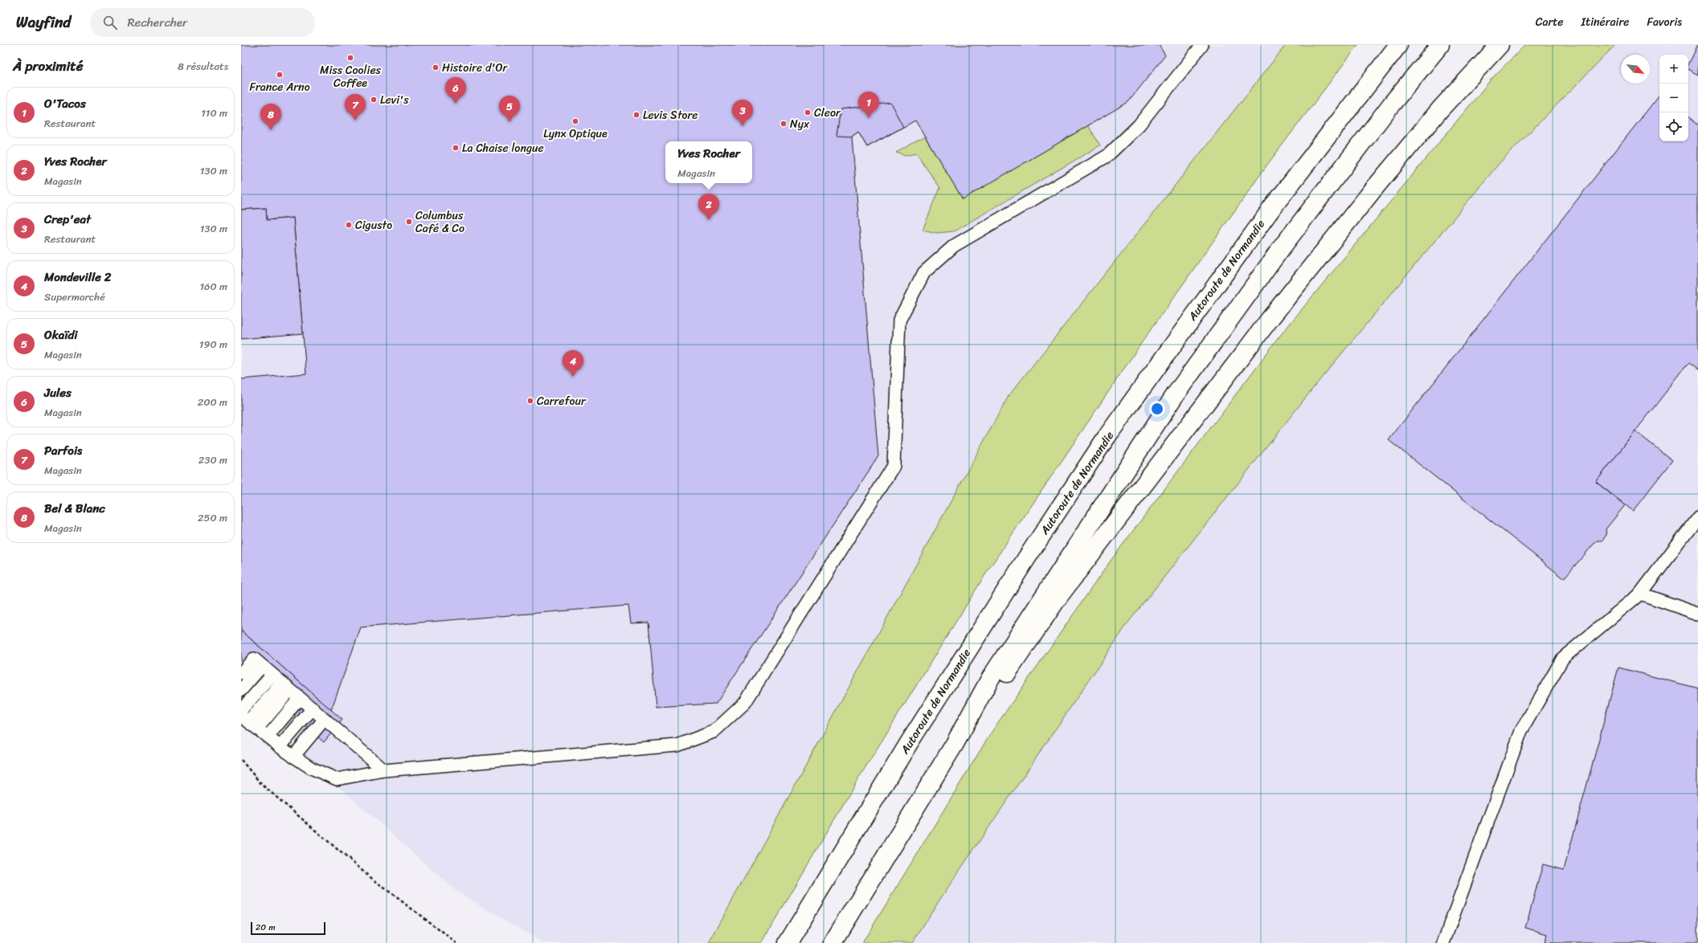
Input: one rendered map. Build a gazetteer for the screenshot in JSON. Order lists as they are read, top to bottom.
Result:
{
  "streets": {
    "highway": ["Autoroute de Normandie"]
  },
  "places": [
    "Miss Coolies Coffee",
    "Histoire d'Or",
    "France Arno",
    "Levi's",
    "Cleor",
    "Levis Store",
    "Lynx Optique",
    "Nyx",
    "La Chaise longue",
    "Columbus Café & Co",
    "Cigusto",
    "Carrefour"
  ],
  "scale_bar": "20 m",
  "north": "bottom right",
  "page": {
    "header": "Wayfind",
    "search": "Rechercher",
    "nav": ["Carte", "Itinéraire", "Favoris"],
    "heading": ["À proximité", "8 résultats"],
    "map_buttons": ["+", "−"],
    "pins": [
      "6",
      "1",
      "7",
      "5",
      "3",
      "8",
      "2",
      "4"
    ],
    "list": [
      {
        "mark": "1",
        "name": "O'Tacos",
        "note": "Restaurant",
        "value": "110 m"
      },
      {
        "mark": "2",
        "name": "Yves Rocher",
        "note": "Magasin",
        "value": "130 m"
      },
      {
        "mark": "3",
        "name": "Crep'eat",
        "note": "Restaurant",
        "value": "130 m"
      },
      {
        "mark": "4",
        "name": "Mondeville 2",
        "note": "Supermarché",
        "value": "160 m"
      },
      {
        "mark": "5",
        "name": "Okaïdi",
        "note": "Magasin",
        "value": "190 m"
      },
      {
        "mark": "6",
        "name": "Jules",
        "note": "Magasin",
        "value": "200 m"
      },
      {
        "mark": "7",
        "name": "Parfois",
        "note": "Magasin",
        "value": "230 m"
      },
      {
        "mark": "8",
        "name": "Bel & Blanc",
        "note": "Magasin",
        "value": "250 m"
      }
    ],
    "popup": ["Yves Rocher", "Magasin"],
    "scale": "20 m"
  }
}
